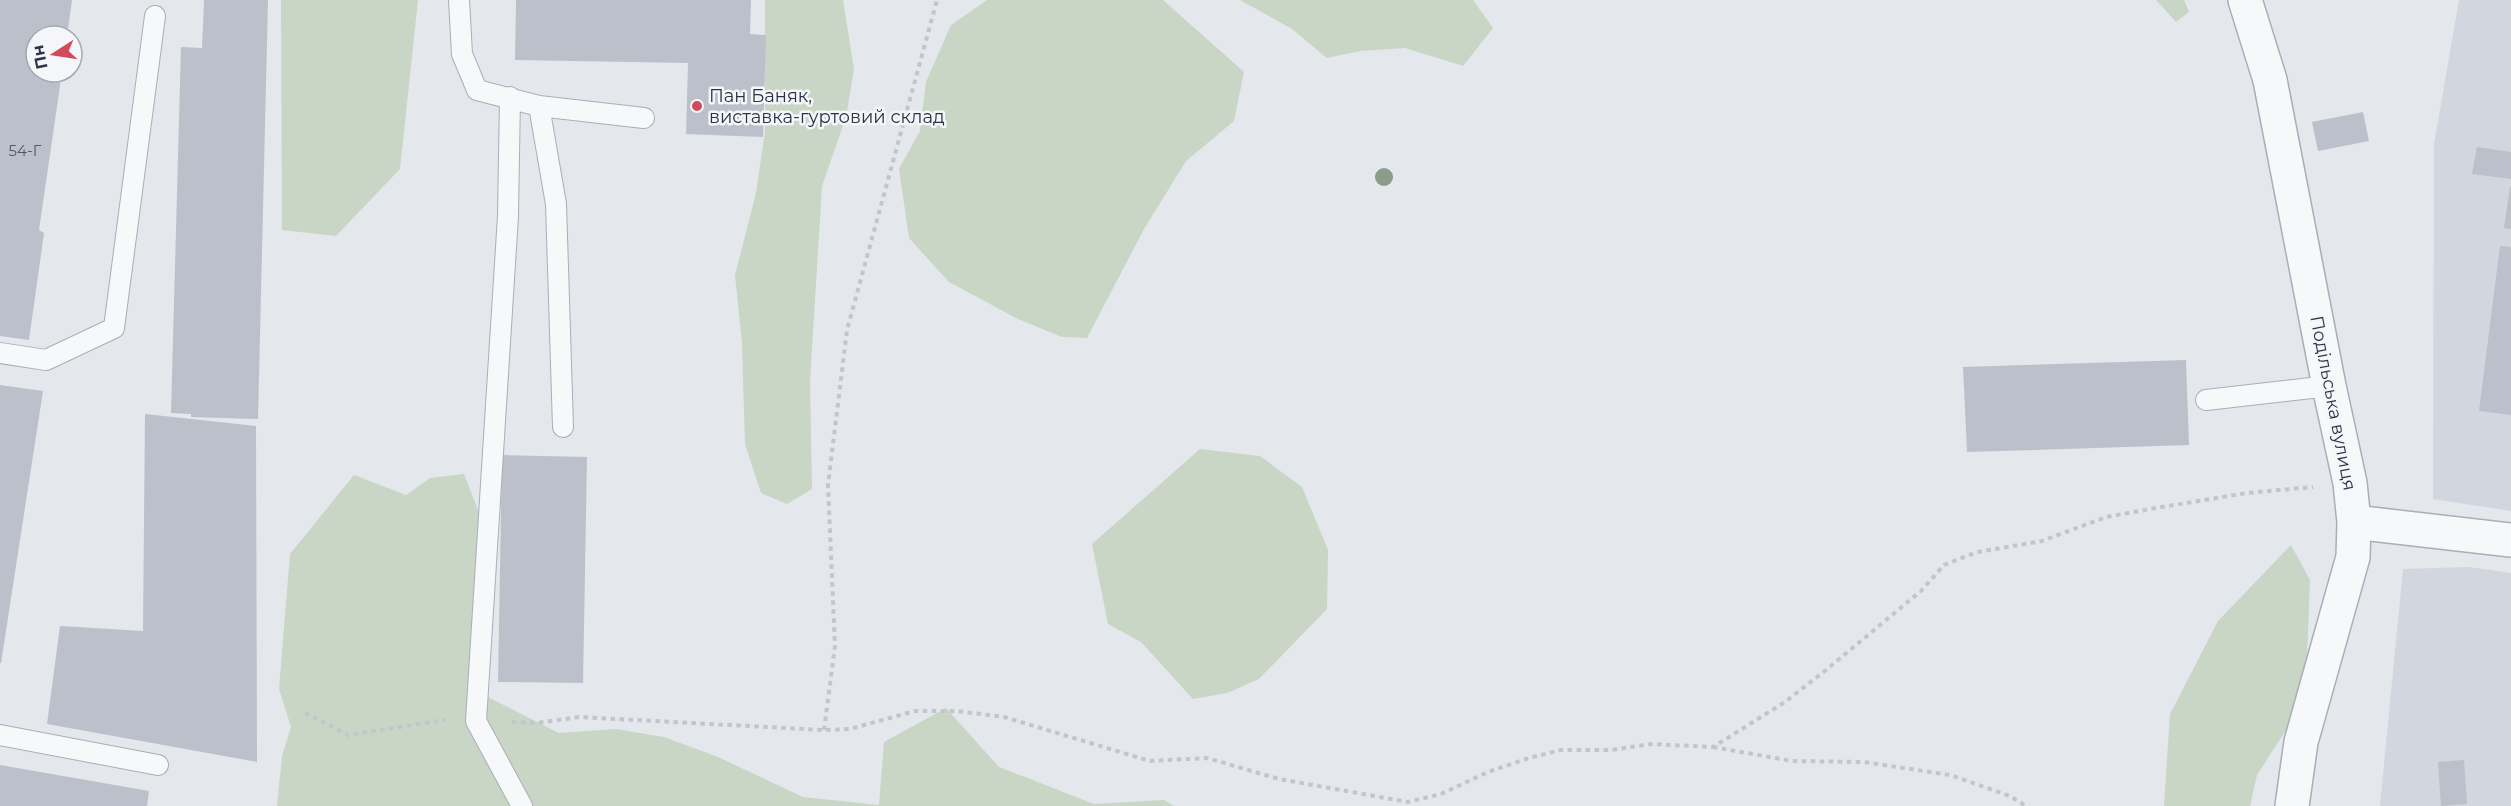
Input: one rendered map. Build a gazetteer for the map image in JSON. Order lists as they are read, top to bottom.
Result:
{
  "streets": {
    "street": ["Подільська вулиця"]
  },
  "places": ["Пан Баняк, виставка-гуртовий склад"],
  "house_numbers": ["54-Г"],
  "north": "left"
}
